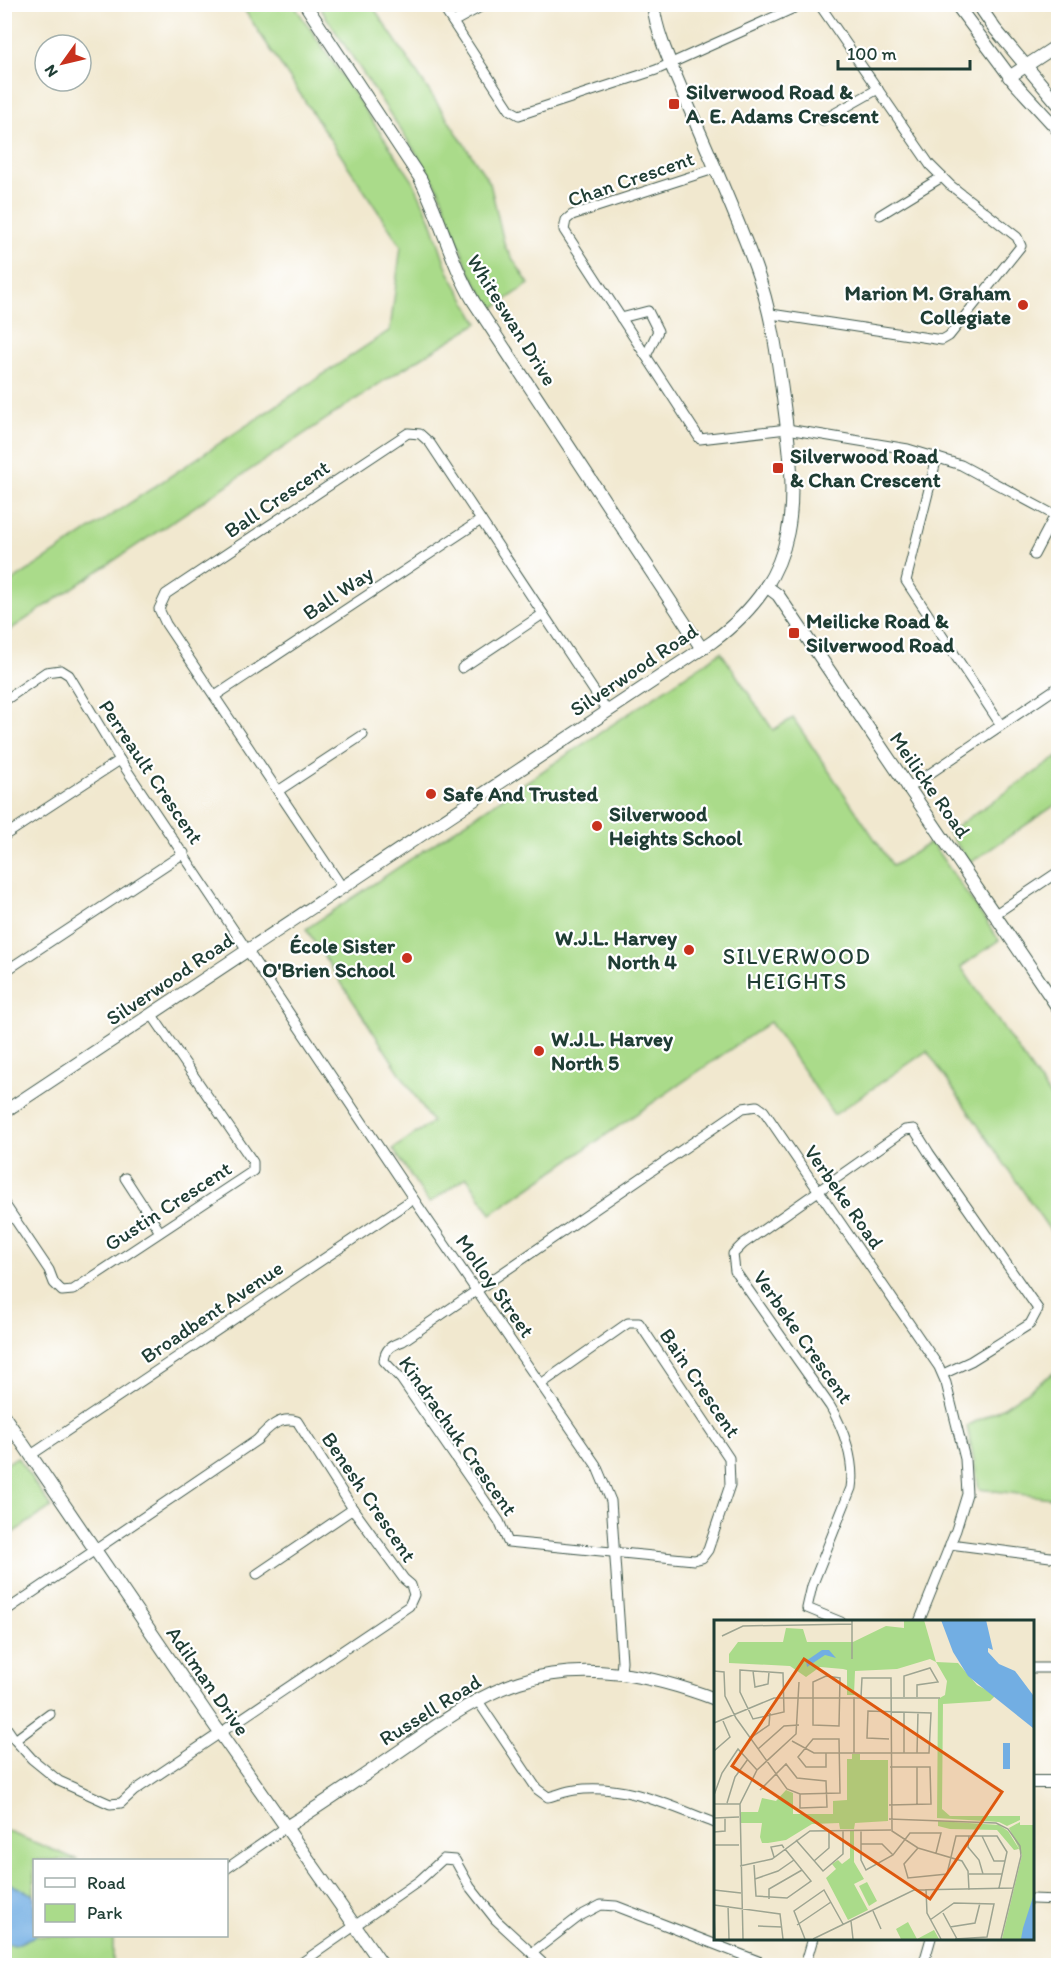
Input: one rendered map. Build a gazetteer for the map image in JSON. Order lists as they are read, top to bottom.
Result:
{
  "streets": {
    "street": [
      "Chan Crescent",
      "Whiteswan Drive",
      "Ball Crescent",
      "Ball Way",
      "Silverwood Road",
      "Perreault Crescent",
      "Meilicke Road",
      "Verbeke Road",
      "Gustin Crescent",
      "Molloy Street",
      "Broadbent Avenue",
      "Verbeke Crescent",
      "Bain Crescent",
      "Kindrachuk Crescent",
      "Benesh Crescent",
      "Adilman Drive",
      "Russell Road"
    ]
  },
  "crossings": [
    ["Chan Crescent", "Silverwood Road"],
    ["Whiteswan Drive", "Silverwood Road"],
    ["Ball Crescent", "Ball Way"],
    ["Ball Crescent", "Silverwood Road"],
    ["Silverwood Road", "Perreault Crescent"],
    ["Silverwood Road", "Meilicke Road"],
    ["Silverwood Road", "Gustin Crescent"],
    ["Silverwood Road", "Molloy Street"],
    ["Perreault Crescent", "Molloy Street"],
    ["Verbeke Road", "Molloy Street"],
    ["Verbeke Road", "Verbeke Crescent"],
    ["Verbeke Road", "Kindrachuk Crescent"],
    ["Molloy Street", "Broadbent Avenue"],
    ["Molloy Street", "Bain Crescent"],
    ["Molloy Street", "Kindrachuk Crescent"],
    ["Molloy Street", "Russell Road"],
    ["Broadbent Avenue", "Adilman Drive"],
    ["Bain Crescent", "Kindrachuk Crescent"],
    ["Benesh Crescent", "Adilman Drive"],
    ["Adilman Drive", "Russell Road"]
  ],
  "districts": ["SILVERWOOD HEIGHTS"],
  "places": {
    "transit": ["Silverwood Road & A. E. Adams Crescent", "Silverwood Road & Chan Crescent", "Meilicke Road & Silverwood Road"],
    "other": [
      "Marion M. Graham Collegiate",
      "Safe And Trusted",
      "Silverwood Heights School",
      "W.J.L. Harvey North 4",
      "École Sister O'Brien School",
      "W.J.L. Harvey North 5"
    ]
  },
  "legend": ["Road", "Park"],
  "scale_bar": "100 m",
  "north": "bottom left"
}
